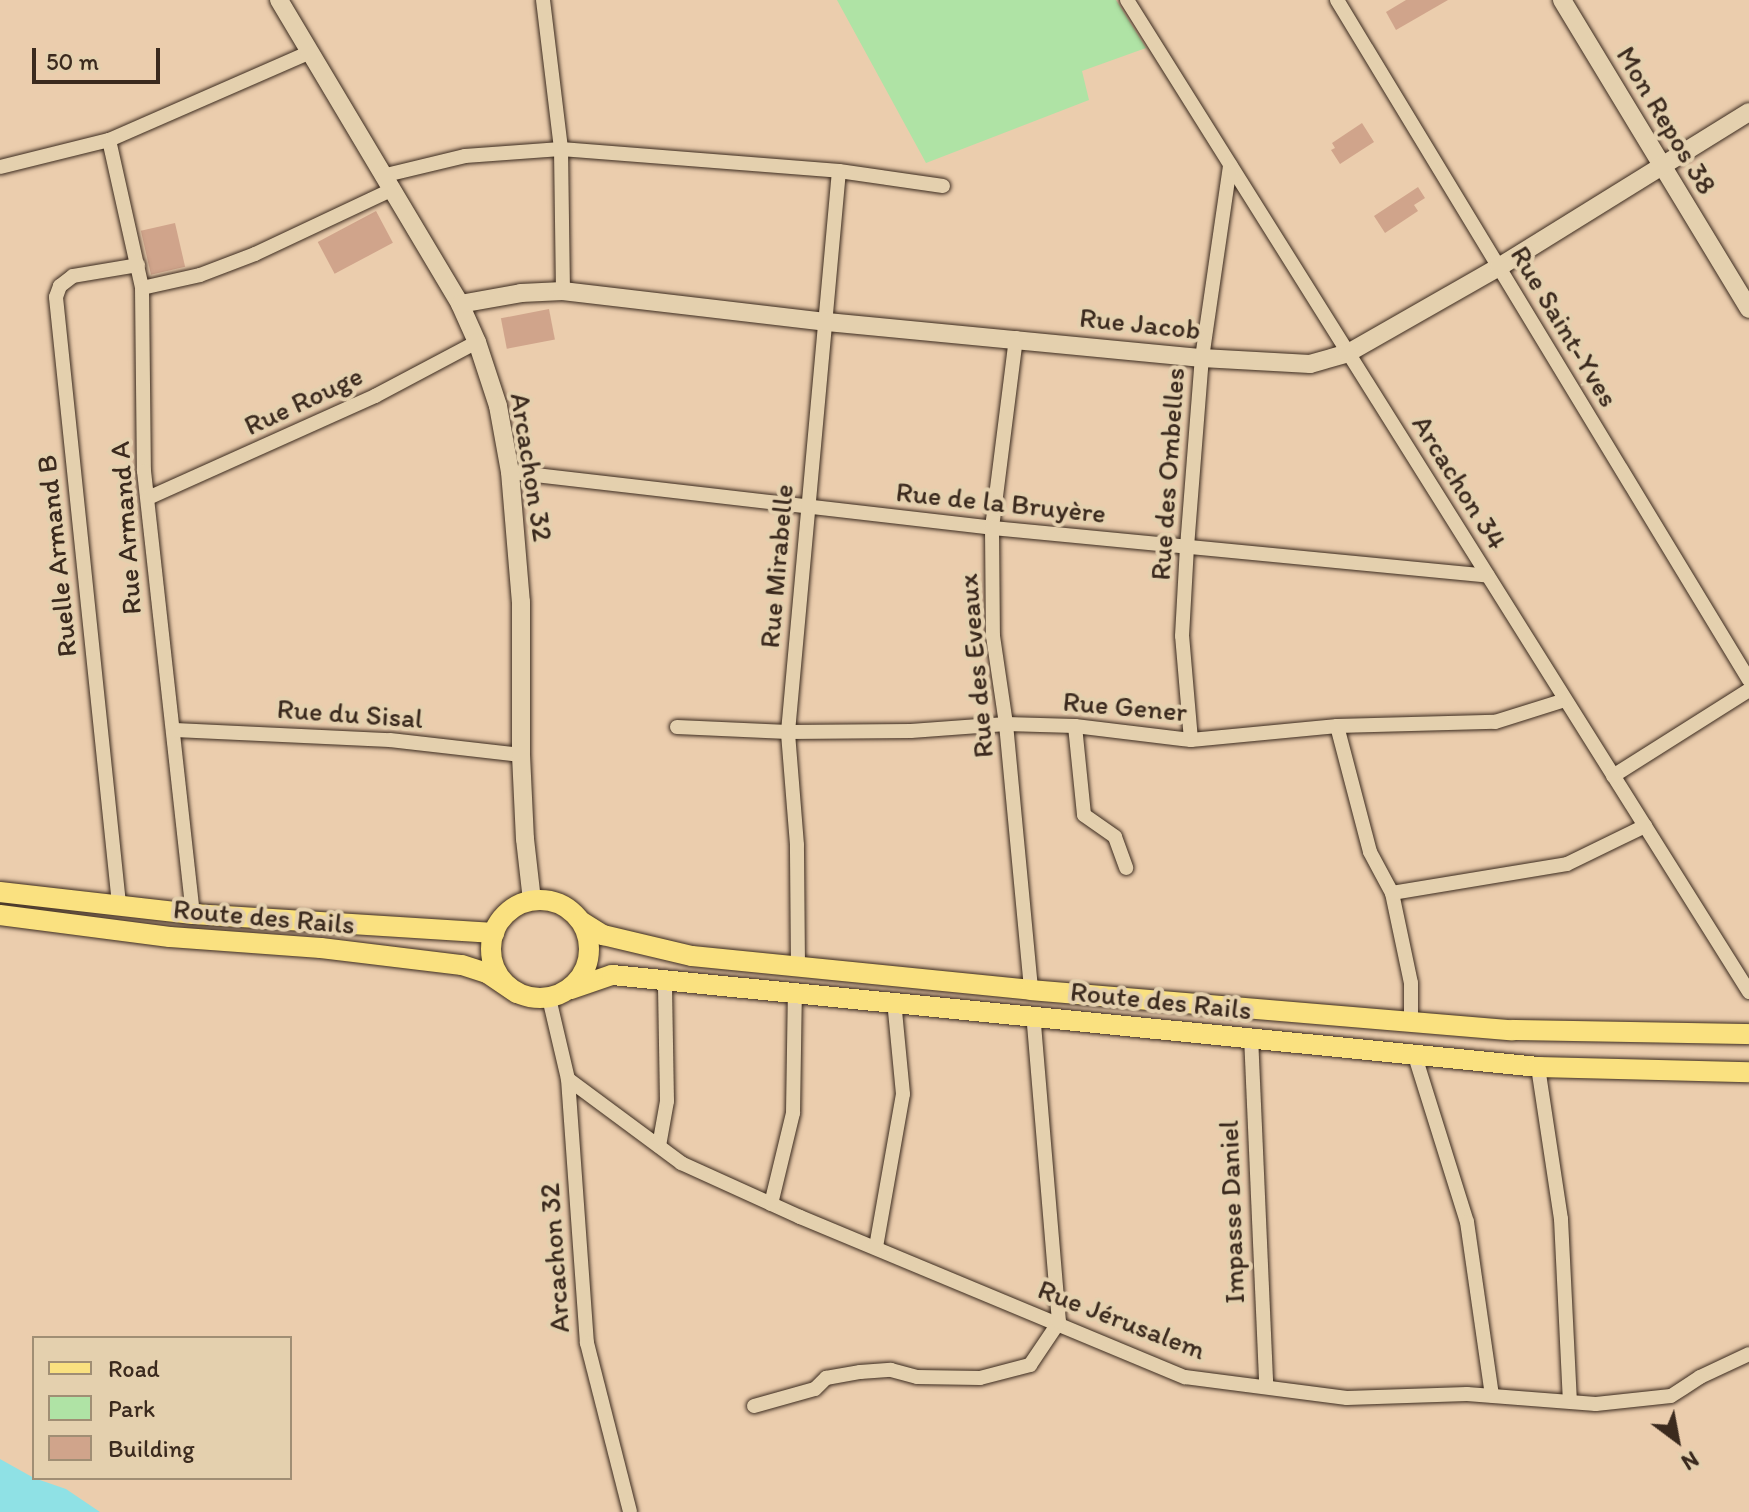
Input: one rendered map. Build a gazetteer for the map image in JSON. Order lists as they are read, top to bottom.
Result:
{
  "streets": {
    "main road": ["Route des Rails"],
    "street": [
      "Mon Repos 38",
      "Rue Jacob",
      "Rue Saint-Yves",
      "Rue Rouge",
      "Arcachon 32",
      "Rue des Ombelles",
      "Arcachon 34",
      "Rue de la Bruyère",
      "Rue Armand A",
      "Ruelle Armand B",
      "Rue Mirabelle",
      "Rue des Eveaux",
      "Rue Gener",
      "Rue du Sisal",
      "Impasse Daniel",
      "Rue Jérusalem"
    ]
  },
  "crossings": [
    ["Mon Repos 38", "Rue Jacob"],
    ["Rue Jacob", "Rue Saint-Yves"],
    ["Rue Jacob", "Arcachon 32"],
    ["Rue Jacob", "Rue des Ombelles"],
    ["Rue Jacob", "Arcachon 34"],
    ["Rue Jacob", "Rue Mirabelle"],
    ["Rue Jacob", "Rue des Eveaux"],
    ["Rue Rouge", "Arcachon 32"],
    ["Rue Rouge", "Rue Armand A"],
    ["Arcachon 32", "Rue de la Bruyère"],
    ["Arcachon 32", "Rue du Sisal"],
    ["Arcachon 32", "Route des Rails"],
    ["Arcachon 32", "Rue Jérusalem"],
    ["Rue des Ombelles", "Arcachon 34"],
    ["Rue des Ombelles", "Rue de la Bruyère"],
    ["Rue des Ombelles", "Rue Gener"],
    ["Arcachon 34", "Rue de la Bruyère"],
    ["Arcachon 34", "Rue Gener"],
    ["Rue de la Bruyère", "Rue Mirabelle"],
    ["Rue de la Bruyère", "Rue des Eveaux"],
    ["Rue Armand A", "Ruelle Armand B"],
    ["Rue Armand A", "Rue du Sisal"],
    ["Rue Armand A", "Route des Rails"],
    ["Ruelle Armand B", "Route des Rails"],
    ["Rue Mirabelle", "Rue Gener"],
    ["Rue Mirabelle", "Route des Rails"],
    ["Rue des Eveaux", "Rue Gener"],
    ["Rue des Eveaux", "Route des Rails"],
    ["Route des Rails", "Impasse Daniel"],
    ["Impasse Daniel", "Rue Jérusalem"]
  ],
  "legend": ["Road", "Park", "Building"],
  "scale_bar": "50 m",
  "north": "bottom right"
}
